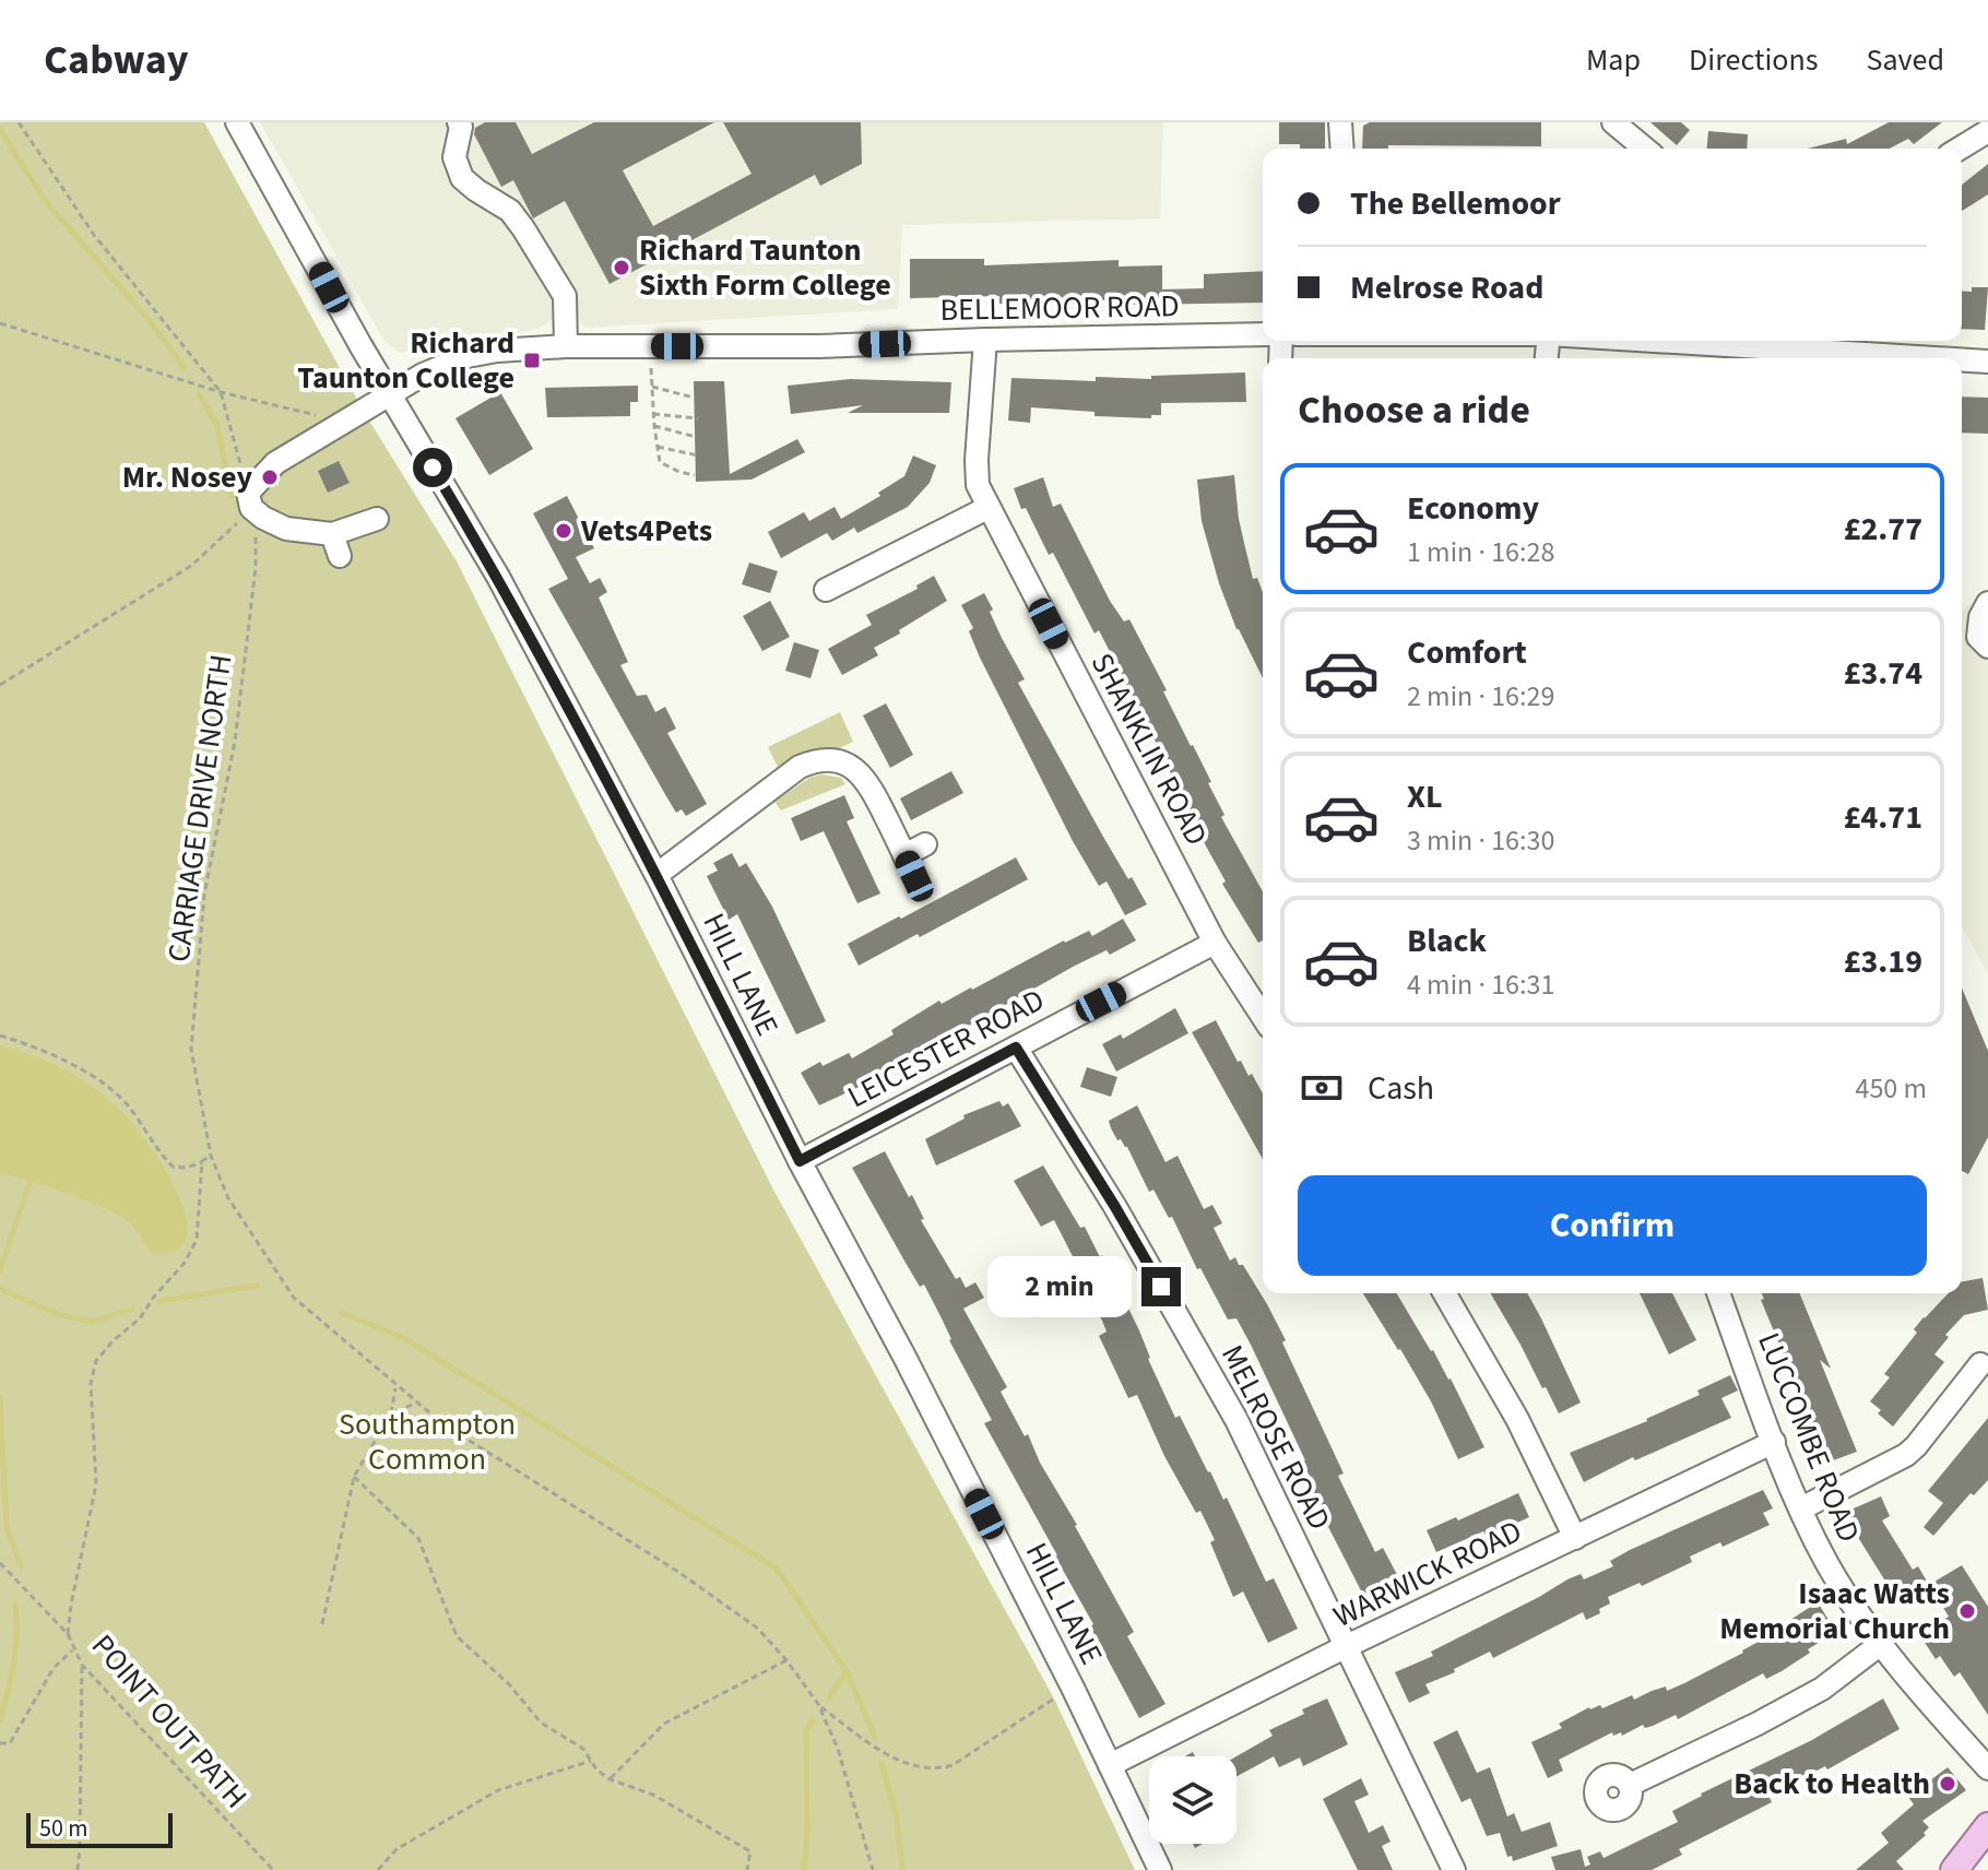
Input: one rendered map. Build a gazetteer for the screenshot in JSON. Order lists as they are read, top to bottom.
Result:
{
  "streets": {
    "street": [
      "BELLEMOOR ROAD",
      "SHANKLIN ROAD",
      "HILL LANE",
      "LEICESTER ROAD",
      "MELROSE ROAD",
      "LUCCOMBE ROAD",
      "WARWICK ROAD"
    ],
    "path": ["CARRIAGE DRIVE NORTH", "POINT OUT PATH"]
  },
  "crossings": [
    ["BELLEMOOR ROAD", "SHANKLIN ROAD"],
    ["BELLEMOOR ROAD", "CARRIAGE DRIVE NORTH"],
    ["BELLEMOOR ROAD", "HILL LANE"],
    ["SHANKLIN ROAD", "LEICESTER ROAD"],
    ["HILL LANE", "LEICESTER ROAD"],
    ["HILL LANE", "WARWICK ROAD"],
    ["LEICESTER ROAD", "MELROSE ROAD"],
    ["MELROSE ROAD", "WARWICK ROAD"],
    ["LUCCOMBE ROAD", "WARWICK ROAD"]
  ],
  "parks": ["Southampton Common"],
  "places": {
    "other": [
      "Richard Taunton Sixth Form College",
      "Mr. Nosey",
      "Vets4Pets",
      "Isaac Watts Memorial Church",
      "Back to Health"
    ],
    "transit": ["Richard Taunton College"]
  },
  "scale_bar": "50 m",
  "page": {
    "header": "Cabway",
    "nav": ["Map", "Directions", "Saved"],
    "banner": ["The Bellemoor", "Melrose Road"],
    "heading": "Choose a ride",
    "list": [
      {
        "name": "Economy",
        "note": "1 min · 16:28",
        "value": "£2.77"
      },
      {
        "name": "Comfort",
        "note": "2 min · 16:29",
        "value": "£3.74"
      },
      {
        "name": "XL",
        "note": "3 min · 16:30",
        "value": "£4.71"
      },
      {
        "name": "Black",
        "note": "4 min · 16:31",
        "value": "£3.19"
      }
    ],
    "pay": ["Cash", "450 m"],
    "buttons": "Confirm",
    "bubble": "2 min",
    "scale": "50 m"
  }
}
